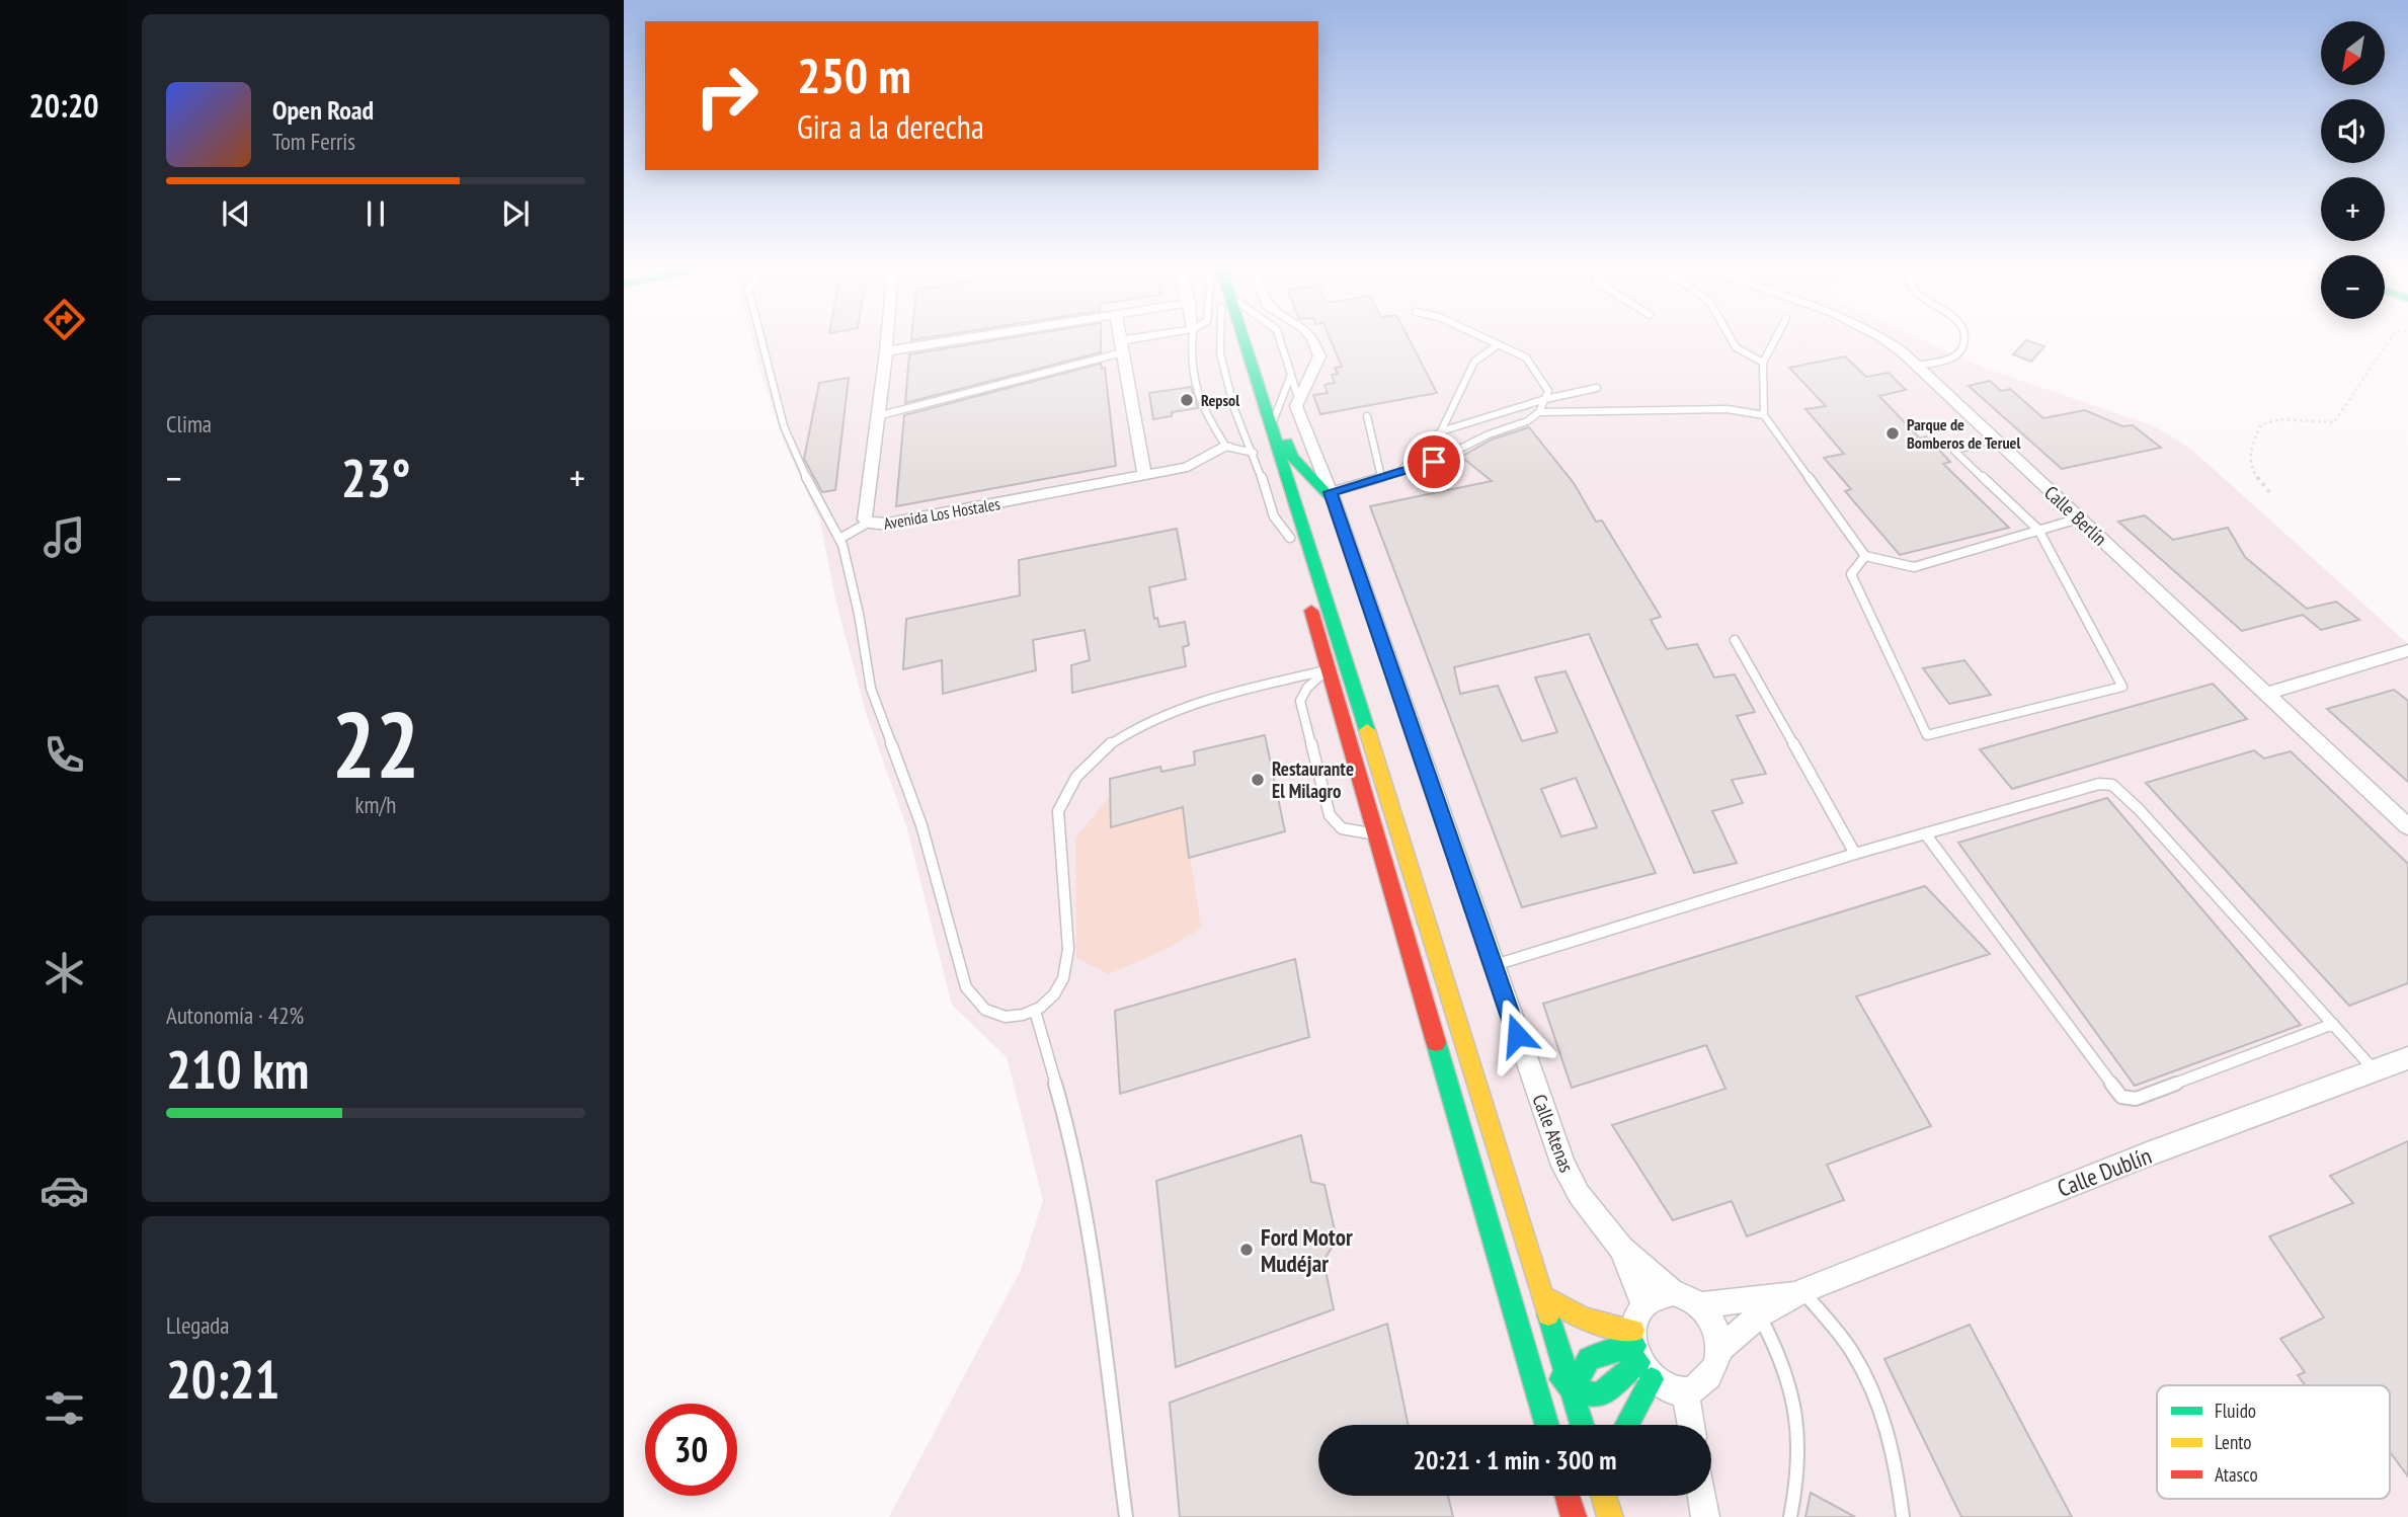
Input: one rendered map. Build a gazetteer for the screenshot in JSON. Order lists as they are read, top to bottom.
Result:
{
  "streets": {
    "street": [
      "Avenida Los Hostales",
      "Calle Berlín",
      "Calle Atenas",
      "Calle Dublín"
    ]
  },
  "places": [
    "Repsol",
    "Parque de Bomberos de Teruel",
    "Restaurante El Milagro",
    "Ford Motor Mudéjar"
  ],
  "legend": ["Fluido", "Lento", "Atasco"],
  "north": "bottom left",
  "page": {
    "tabs": "20:20",
    "map_buttons": ["+", "−"],
    "turn": ["250 m", "Gira a la derecha"],
    "song": ["Open Road", "Tom Ferris"],
    "tile": [
      "Clima",
      ["22", "km/h"],
      ["Autonomía · 42%", "210 km"],
      ["Llegada", "20:21"]
    ],
    "heat": ["−", "23°", "+"],
    "limit": "30",
    "trip": "20:21 · 1 min · 300 m"
  }
}
